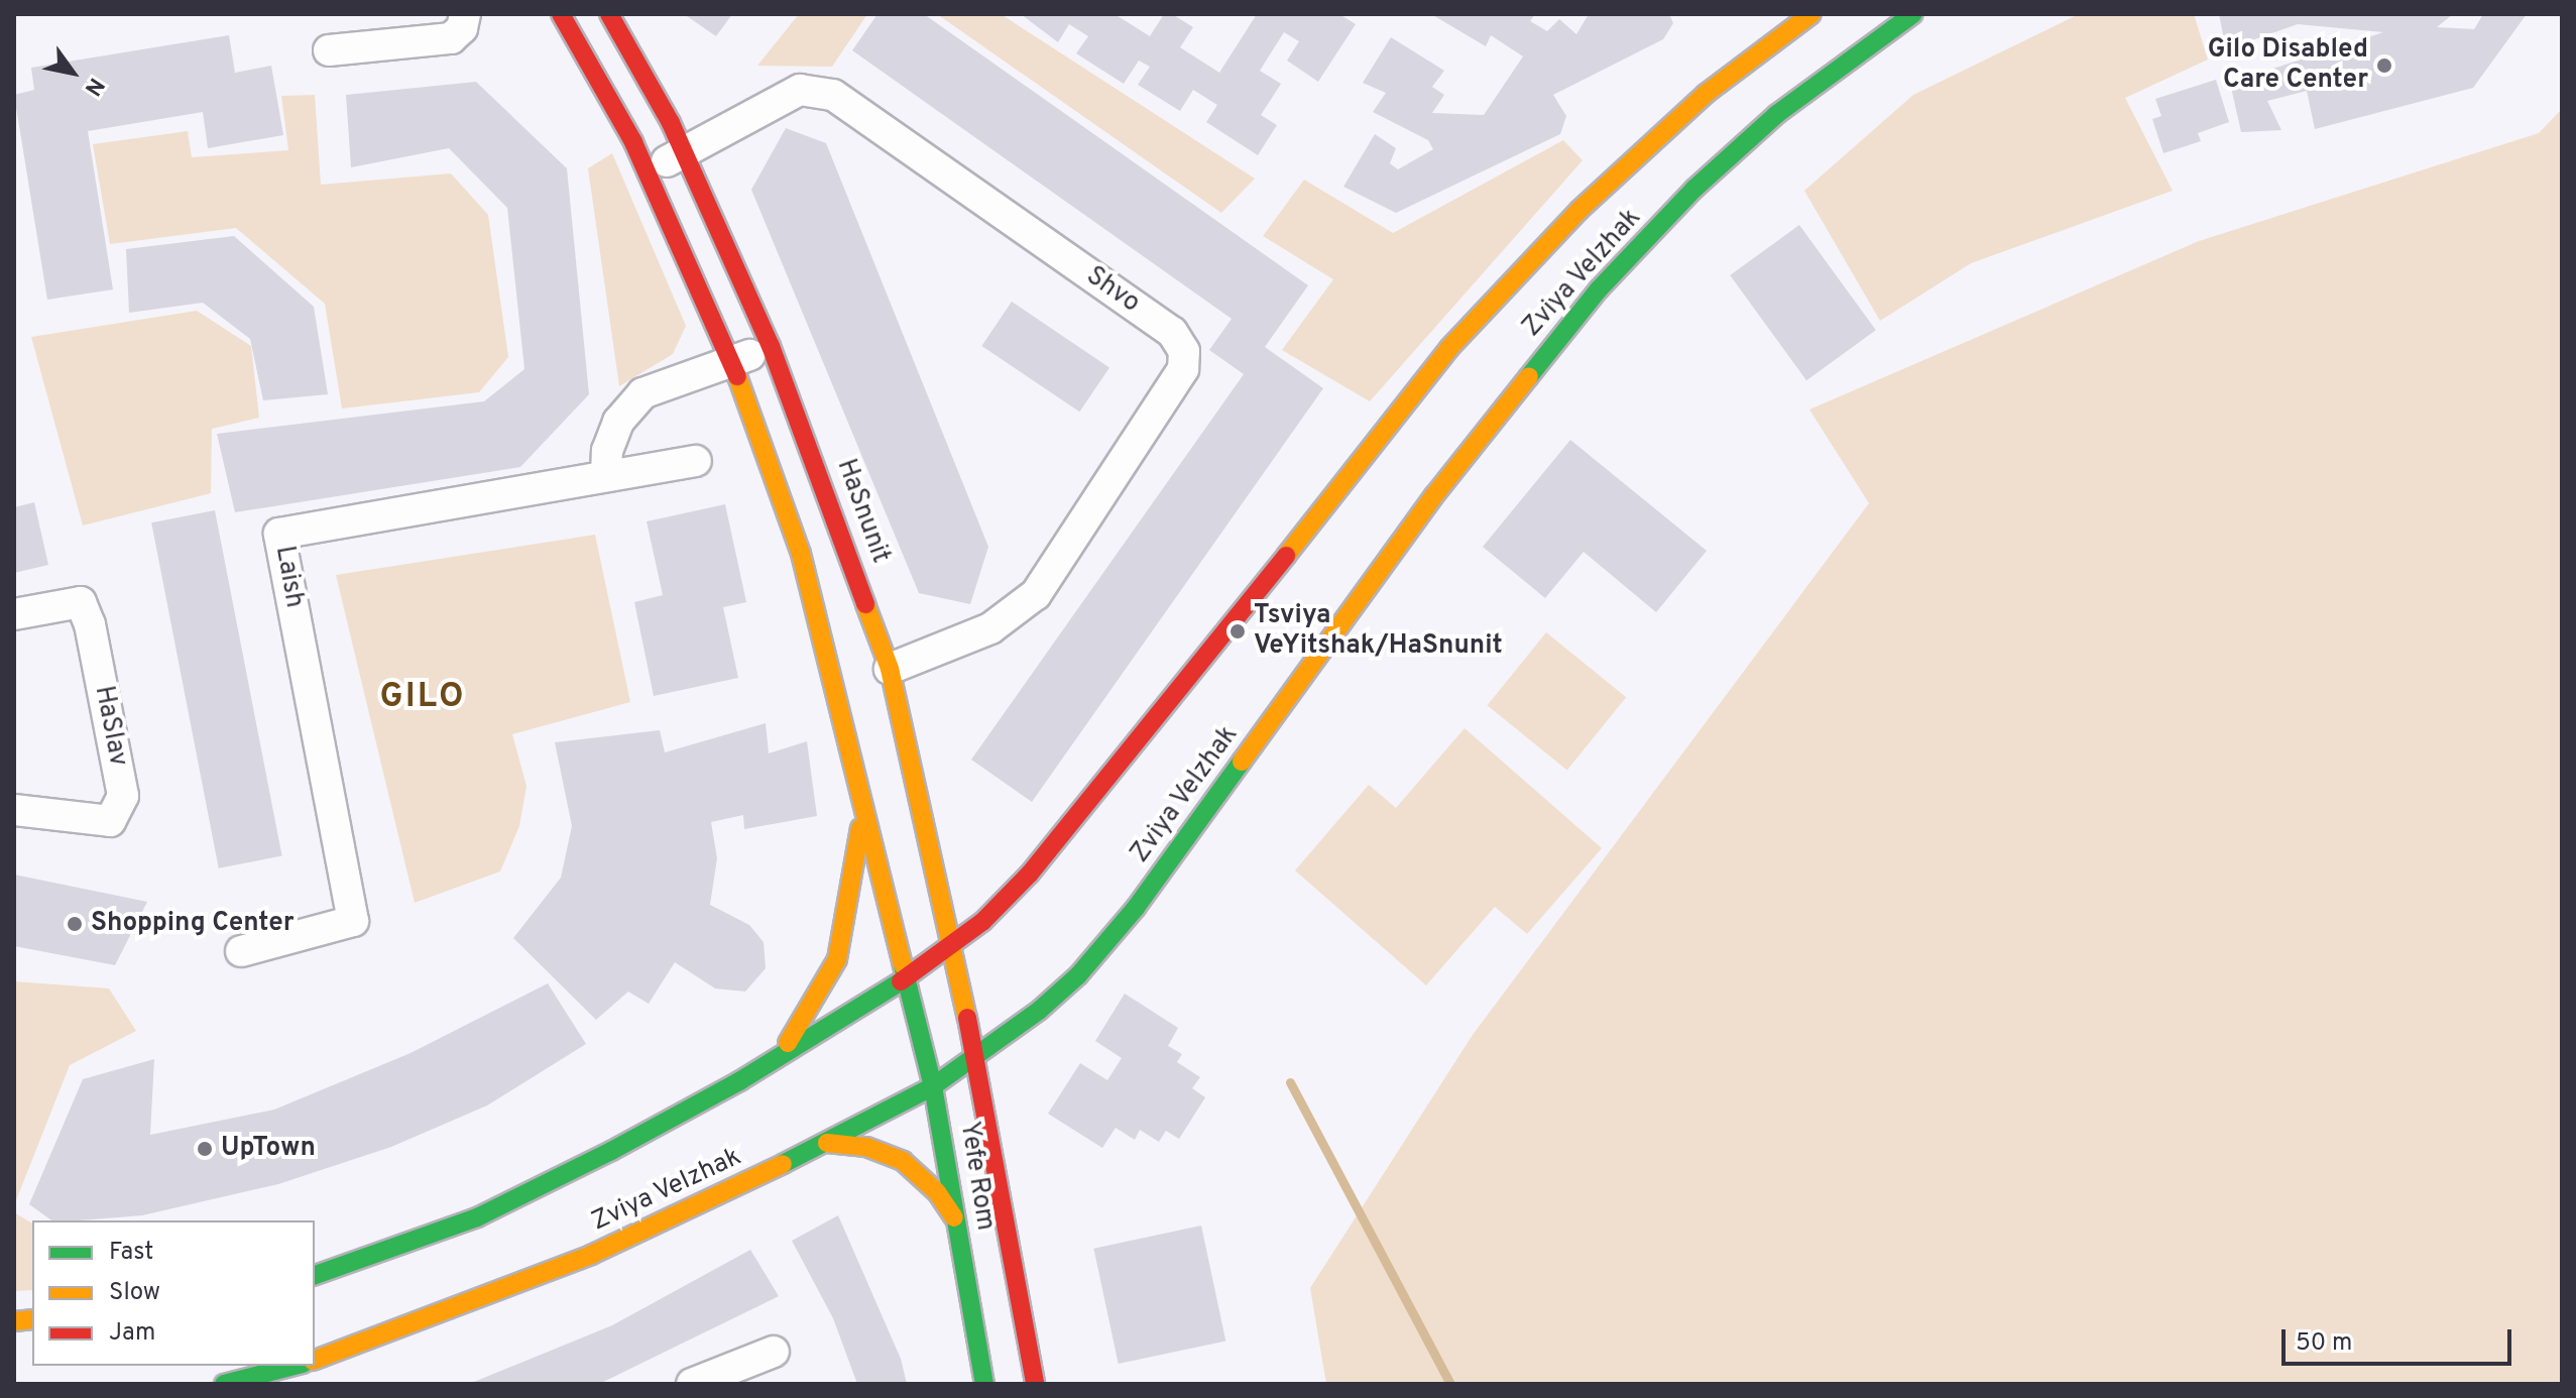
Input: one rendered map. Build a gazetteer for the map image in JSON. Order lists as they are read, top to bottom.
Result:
{
  "streets": {
    "street": [
      "Zviya VeIzhak",
      "Shvo",
      "HaSnunit",
      "Laish",
      "HaSlav",
      "Yefe Rom"
    ]
  },
  "crossings": [
    ["Zviya VeIzhak", "HaSnunit"],
    ["Zviya VeIzhak", "Yefe Rom"],
    ["Shvo", "HaSnunit"],
    ["HaSnunit", "Yefe Rom"]
  ],
  "districts": ["GILO"],
  "places": [
    "Gilo Disabled Care Center",
    "Tsviya VeYitshak/HaSnunit",
    "Shopping Center",
    "UpTown"
  ],
  "legend": ["Fast", "Slow", "Jam"],
  "scale_bar": "50 m",
  "north": "bottom right"
}
